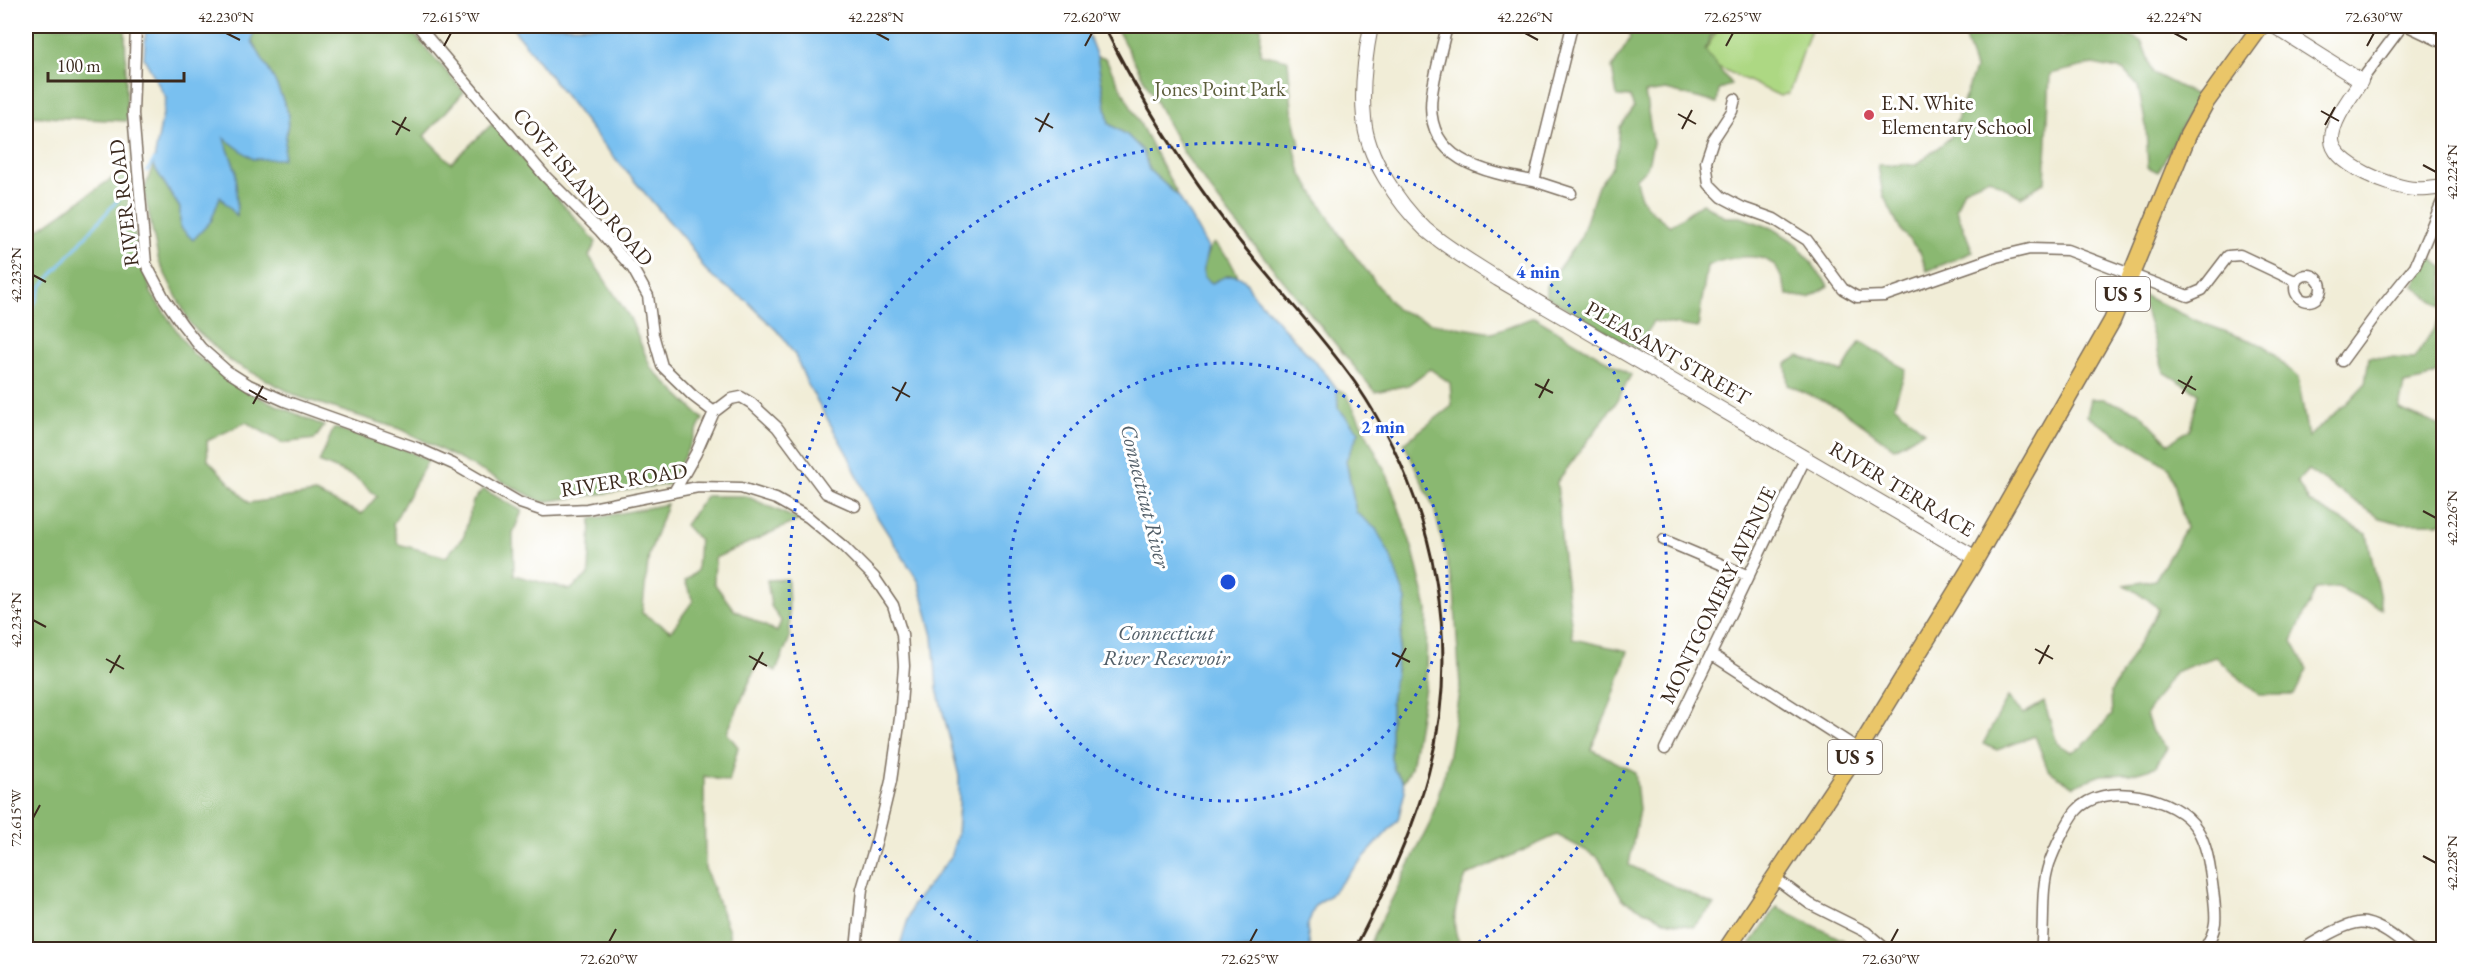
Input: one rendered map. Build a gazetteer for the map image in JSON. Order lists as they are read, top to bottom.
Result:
{
  "streets": {
    "main road": ["US 5"],
    "street": [
      "COVE ISLAND ROAD",
      "RIVER ROAD",
      "PLEASANT STREET",
      "RIVER TERRACE",
      "MONTGOMERY AVENUE"
    ]
  },
  "crossings": [
    ["US 5", "RIVER TERRACE"],
    ["PLEASANT STREET", "RIVER TERRACE"],
    ["PLEASANT STREET", "MONTGOMERY AVENUE"],
    ["RIVER TERRACE", "MONTGOMERY AVENUE"]
  ],
  "water": ["Connecticut River", "Connecticut River Reservoir"],
  "parks": ["Jones Point Park"],
  "places": ["E.N. White Elementary School"],
  "scale_bar": "100 m",
  "coordinates": [
    "42.230°N",
    "72.615°W",
    "42.228°N",
    "72.620°W",
    "42.226°N",
    "72.625°W",
    "42.224°N",
    "72.630°W",
    "42.232°N",
    "42.234°N"
  ],
  "rings": ["4 min", "2 min"]
}
